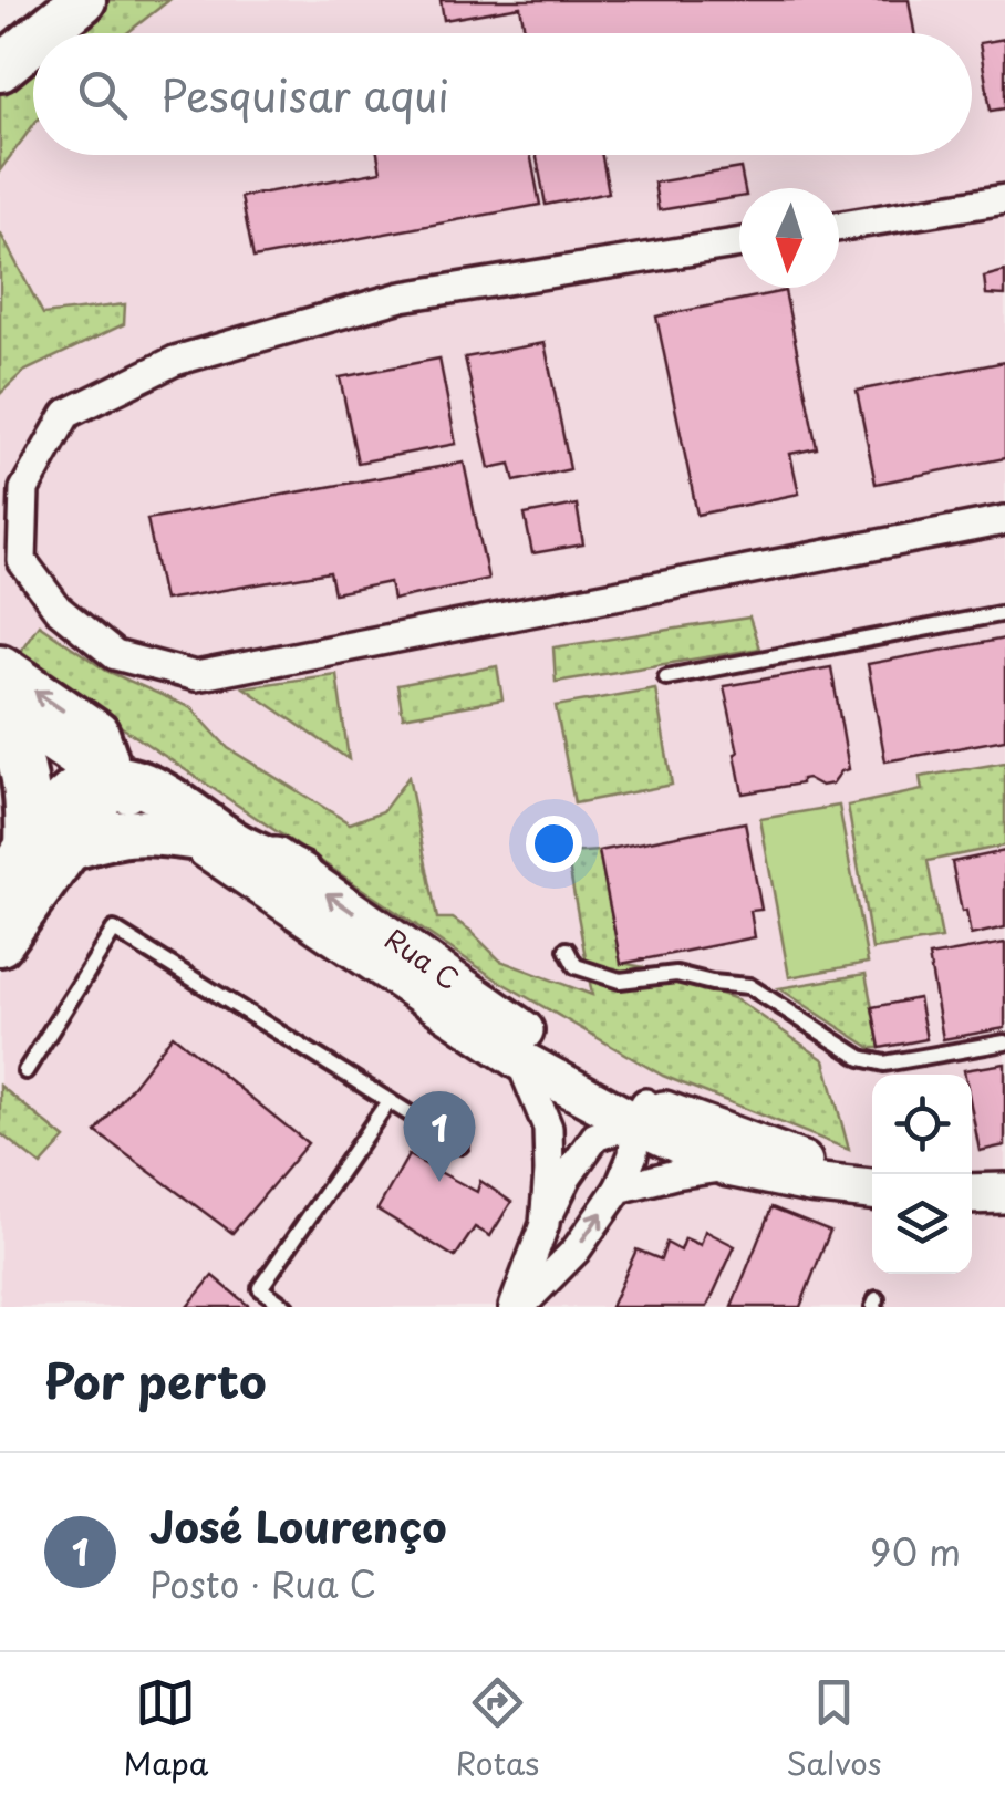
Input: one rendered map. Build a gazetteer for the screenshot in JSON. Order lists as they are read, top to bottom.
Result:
{
  "streets": {
    "main road": ["Rua C"]
  },
  "north": "bottom",
  "page": {
    "search": "Pesquisar aqui",
    "pins": "1",
    "heading": "Por perto",
    "list": [
      {
        "mark": "1",
        "name": "José Lourenço",
        "note": "Posto · Rua C",
        "value": "90 m"
      }
    ],
    "nav": ["Mapa", "Rotas", "Salvos"]
  }
}
